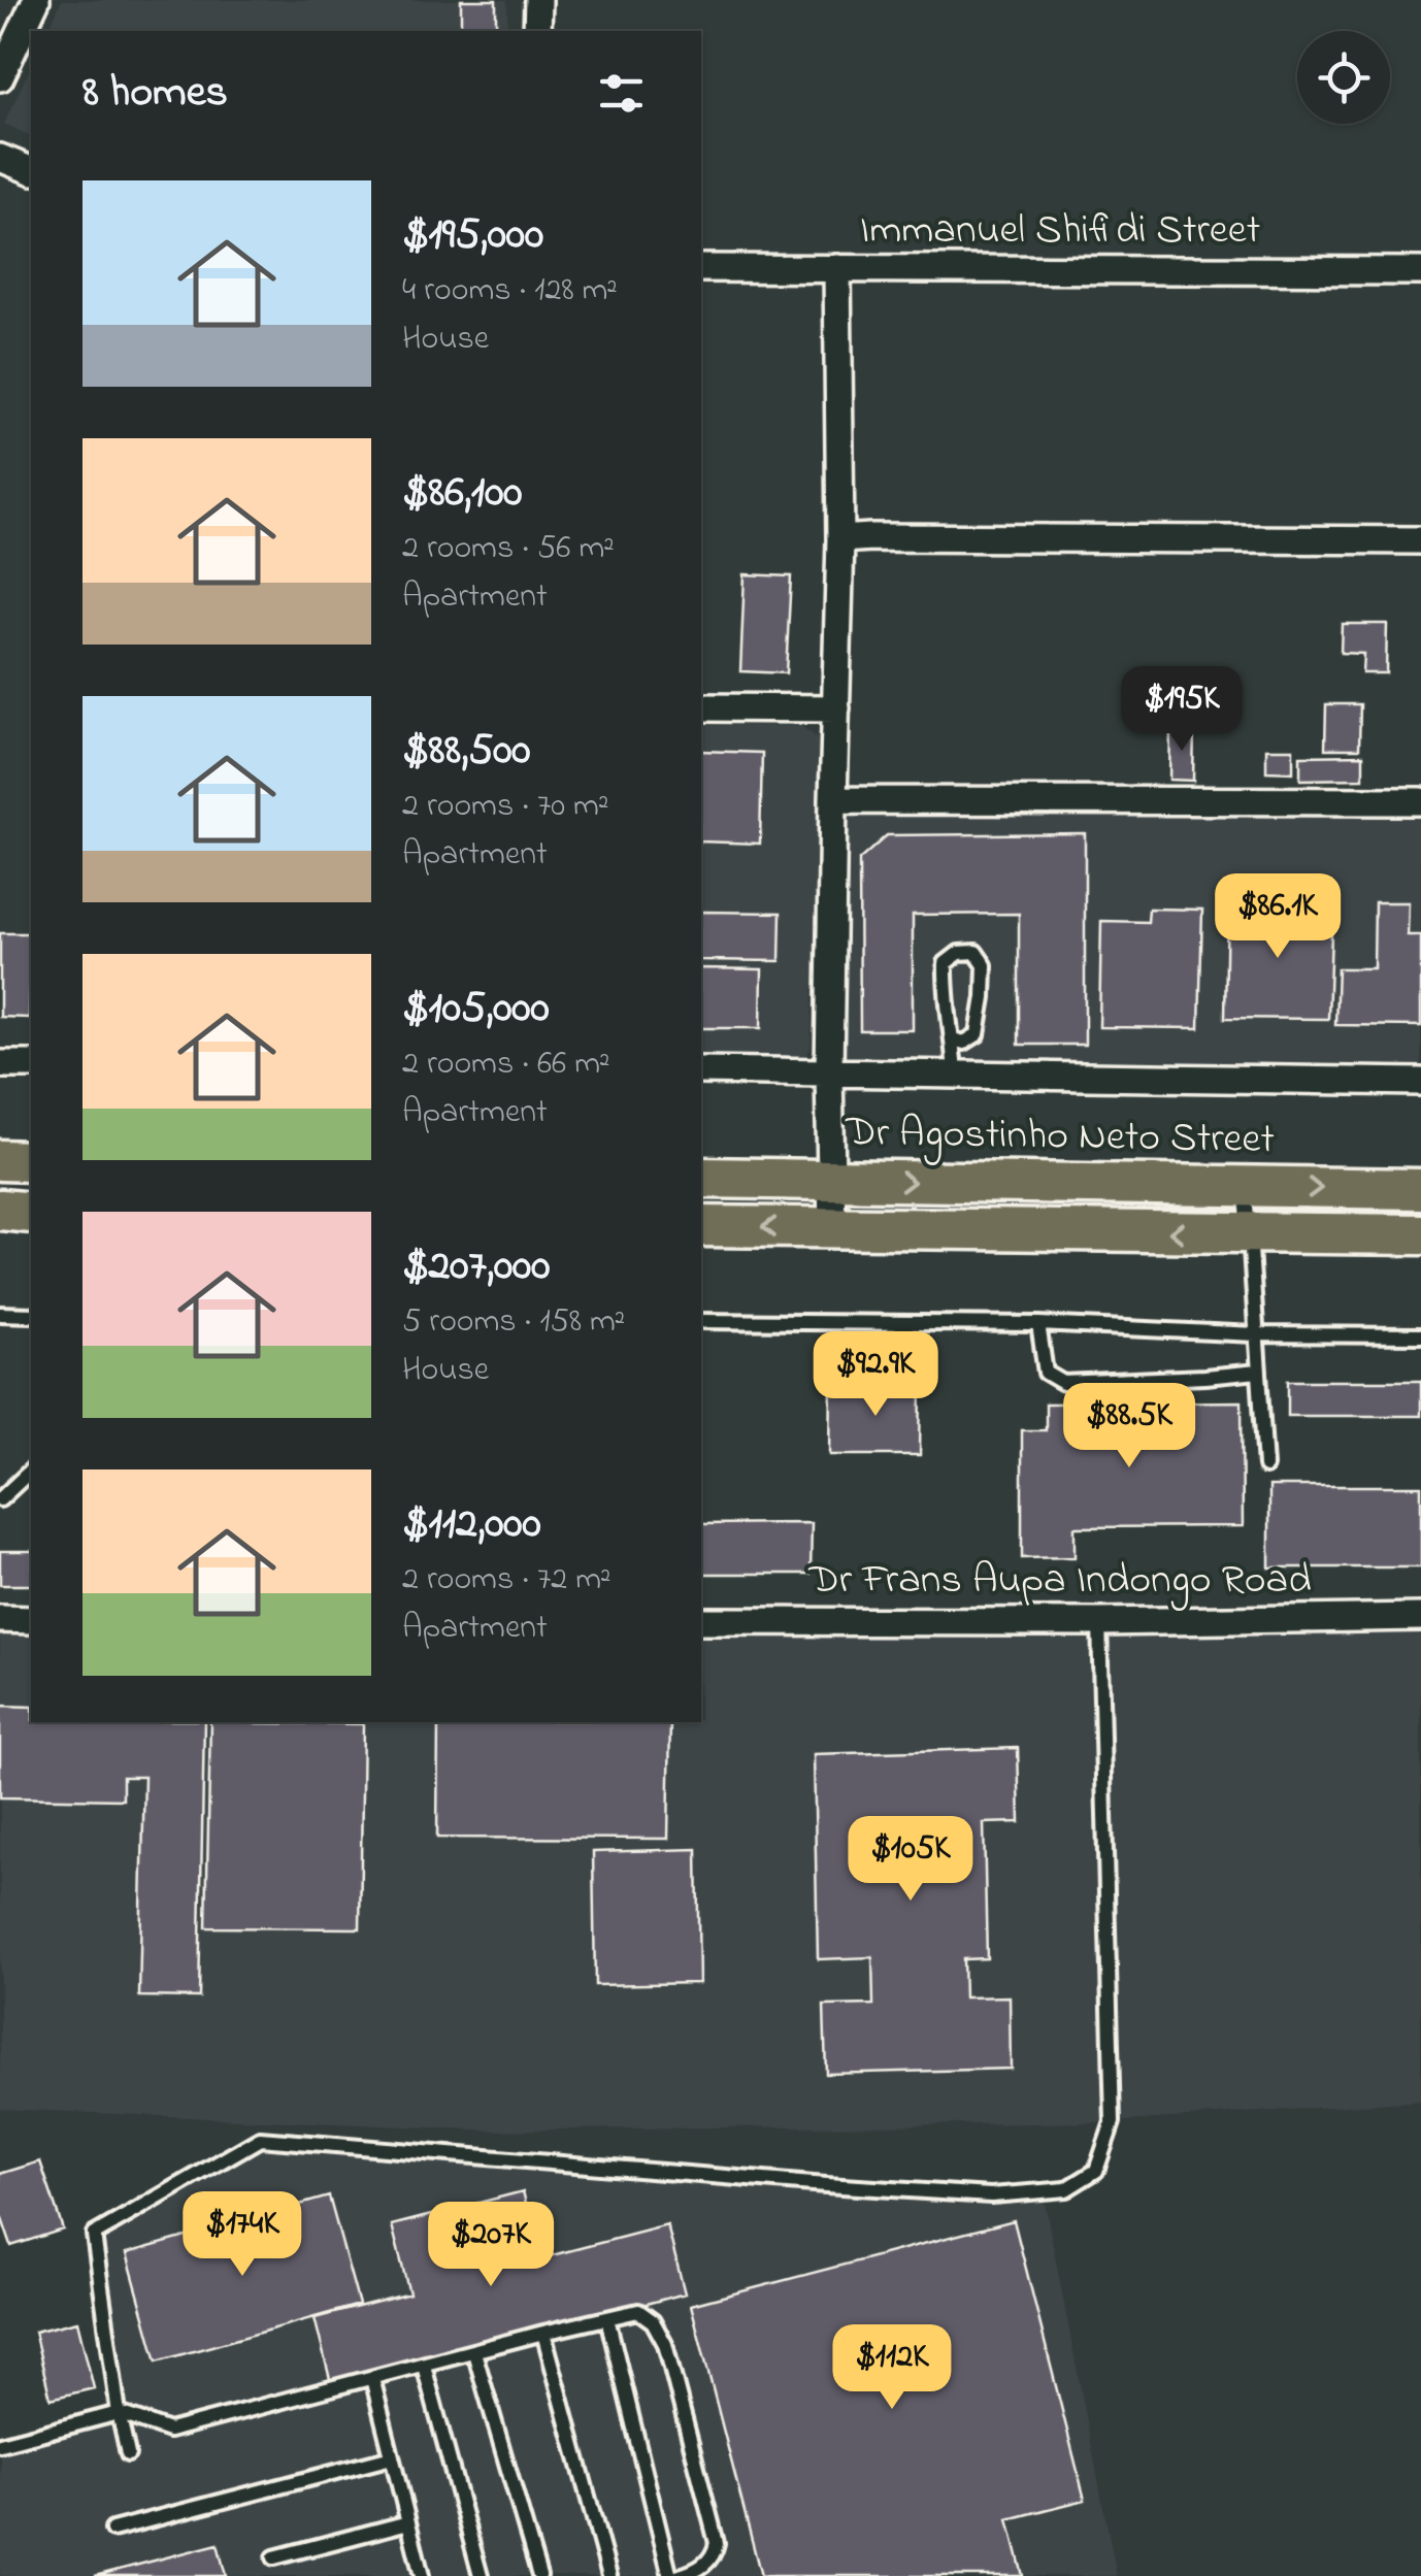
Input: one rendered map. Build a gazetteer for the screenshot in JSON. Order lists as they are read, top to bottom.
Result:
{
  "streets": {
    "main road": ["Dr Agostinho Neto Street"],
    "street": ["Immanuel Shifidi Street", "Dr Frans Aupa Indongo Road"]
  },
  "page": {
    "heading": "8 homes",
    "list": [
      {
        "name": "$195,000",
        "note": "4 rooms · 128 m² · House"
      },
      {
        "name": "$86,100",
        "note": "2 rooms · 56 m² · Apartment"
      },
      {
        "name": "$88,500",
        "note": "2 rooms · 70 m² · Apartment"
      },
      {
        "name": "$105,000",
        "note": "2 rooms · 66 m² · Apartment"
      },
      {
        "name": "$207,000",
        "note": "5 rooms · 158 m² · House"
      },
      {
        "name": "$112,000",
        "note": "2 rooms · 72 m² · Apartment"
      }
    ],
    "price": [
      "$195K",
      "$86.1K",
      "$92.9K",
      "$88.5K",
      "$105K",
      "$174K",
      "$207K",
      "$112K"
    ]
  }
}
